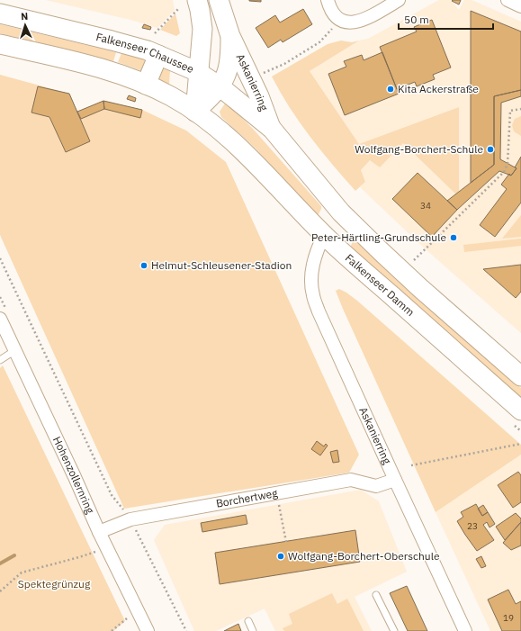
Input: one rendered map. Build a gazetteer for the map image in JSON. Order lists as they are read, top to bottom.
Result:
{
  "streets": {
    "main road": ["Falkenseer Chaussee", "Askanierring", "Falkenseer Damm"],
    "street": ["Hohenzollernring", "Borchertweg"]
  },
  "crossings": [
    ["Falkenseer Chaussee", "Askanierring"],
    ["Askanierring", "Falkenseer Damm"],
    ["Askanierring", "Borchertweg"],
    ["Hohenzollernring", "Borchertweg"]
  ],
  "parks": ["Spektegrünzug"],
  "places": [
    "Kita Ackerstraße",
    "Wolfgang-Borchert-Schule",
    "Peter-Härtling-Grundschule",
    "Helmut-Schleusener-Stadion",
    "Wolfgang-Borchert-Oberschule"
  ],
  "house_numbers": ["34", "23", "19"],
  "scale_bar": "50 m",
  "north": "top"
}
